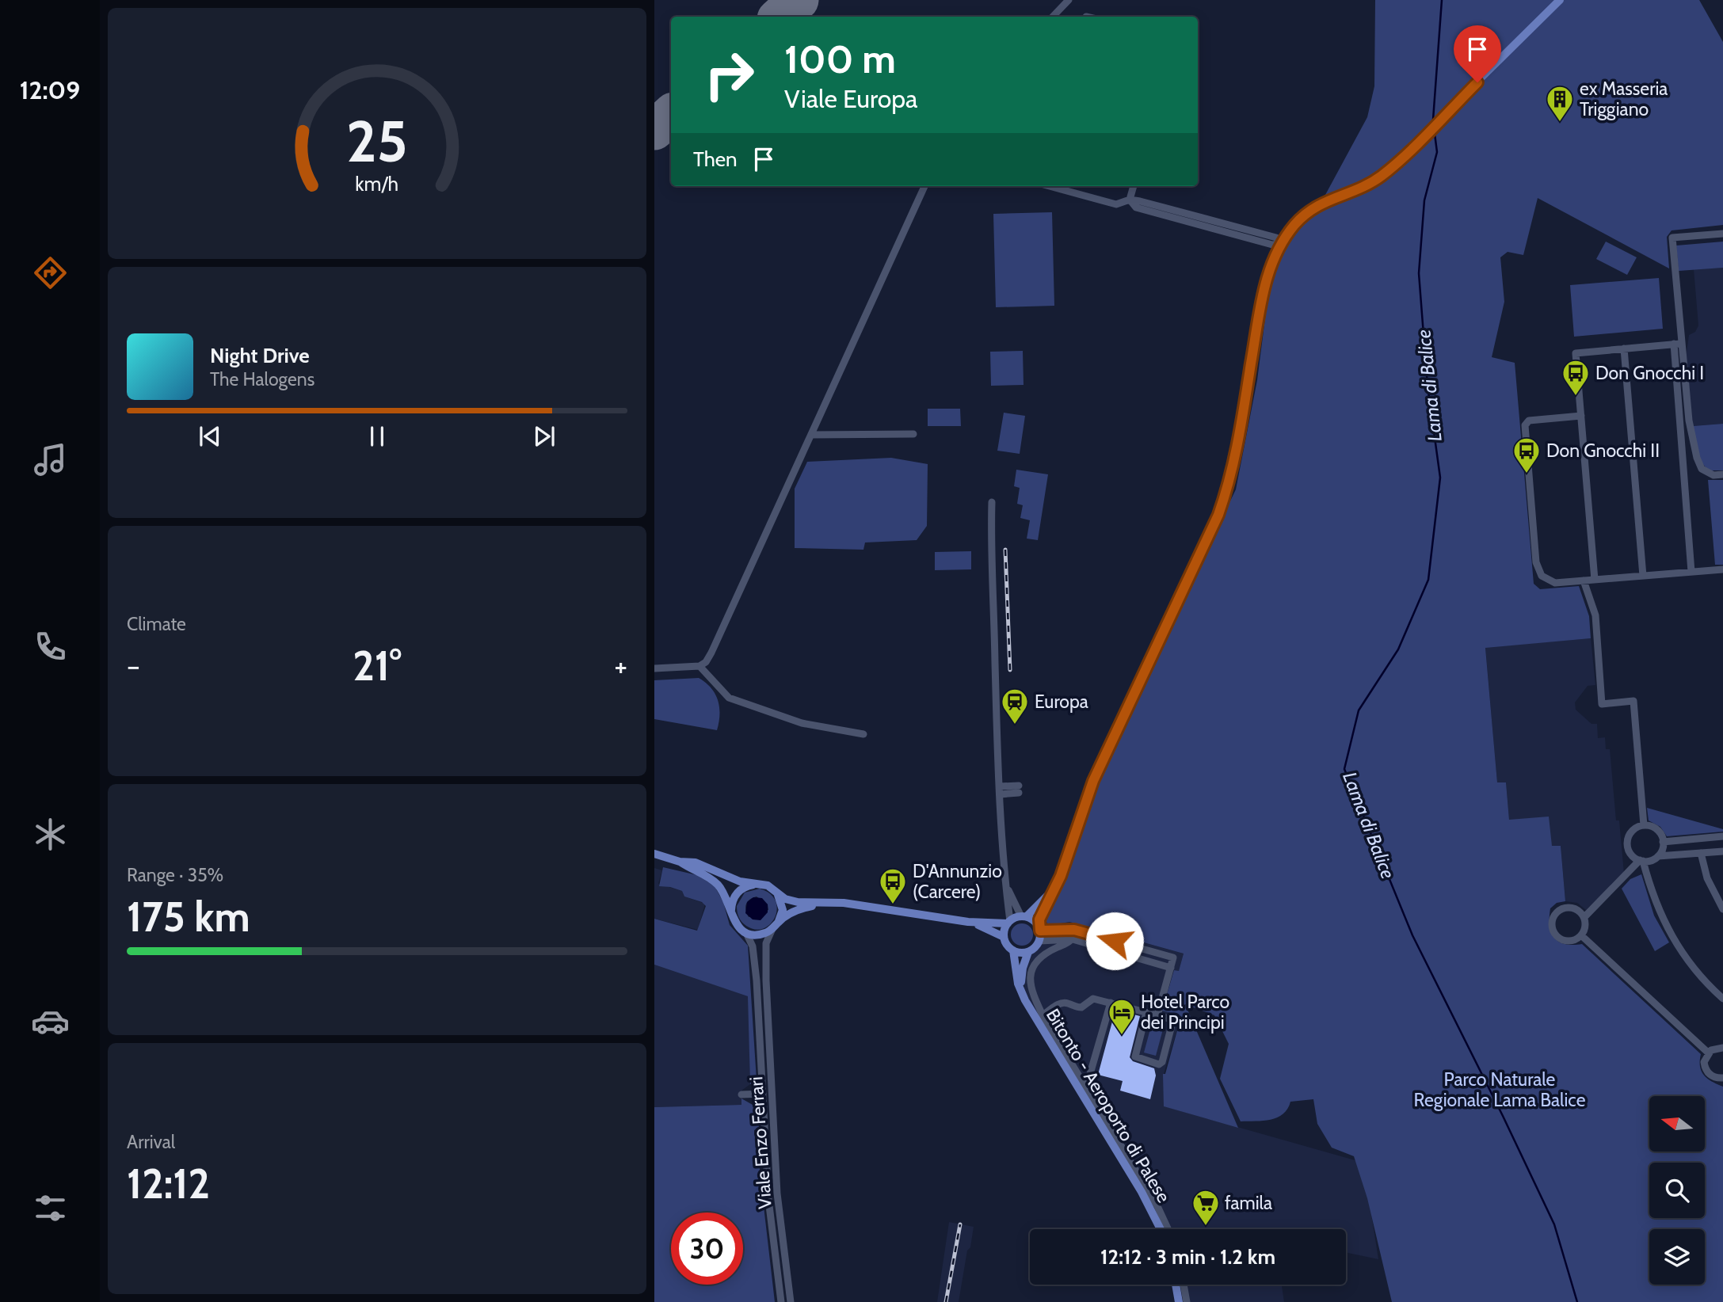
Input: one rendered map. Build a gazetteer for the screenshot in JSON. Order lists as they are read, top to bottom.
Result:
{
  "streets": {
    "main road": ["Bitonto - Aeroporto di Palese"],
    "street": ["Viale Enzo Ferrari"]
  },
  "water": ["Lama di Balice"],
  "parks": ["Parco Naturale Regionale Lama Balice"],
  "places": {
    "building": ["ex Masseria Triggiano"],
    "bus stop": ["Don Gnocchi I", "Don Gnocchi II", "D'Annunzio (Carcere)"],
    "station": ["Europa"],
    "hotel": ["Hotel Parco dei Principi"],
    "supermarket": ["famila"]
  },
  "north": "left",
  "page": {
    "tabs": "12:09",
    "turn": ["100 m", "Viale Europa"],
    "then": "Then",
    "song": ["Night Drive", "The Halogens"],
    "tile": [
      "Climate",
      ["Range · 35%", "175 km"],
      ["Arrival", "12:12"]
    ],
    "heat": ["−", "21°", "+"],
    "limit": "30",
    "trip": "12:12 · 3 min · 1.2 km",
    "gauge": ["25", "km/h"]
  }
}
